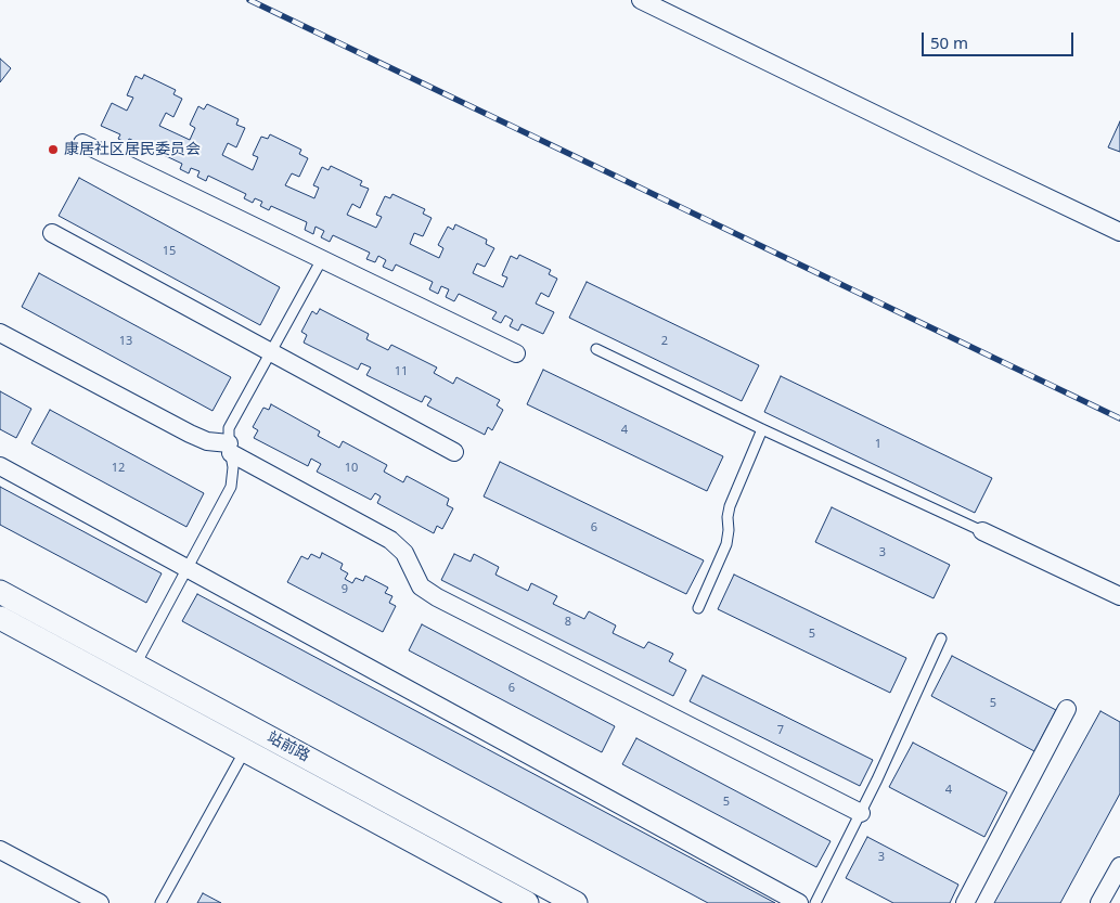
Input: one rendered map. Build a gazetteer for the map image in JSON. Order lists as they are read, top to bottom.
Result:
{
  "streets": {
    "street": ["站前路"]
  },
  "places": ["康居社区居民委员会"],
  "house_numbers": [
    "15",
    "13",
    "2",
    "11",
    "4",
    "1",
    "12",
    "10",
    "6",
    "3",
    "9",
    "8",
    "5",
    "6",
    "5",
    "7",
    "4",
    "5",
    "3"
  ],
  "scale_bar": "50 m"
}
